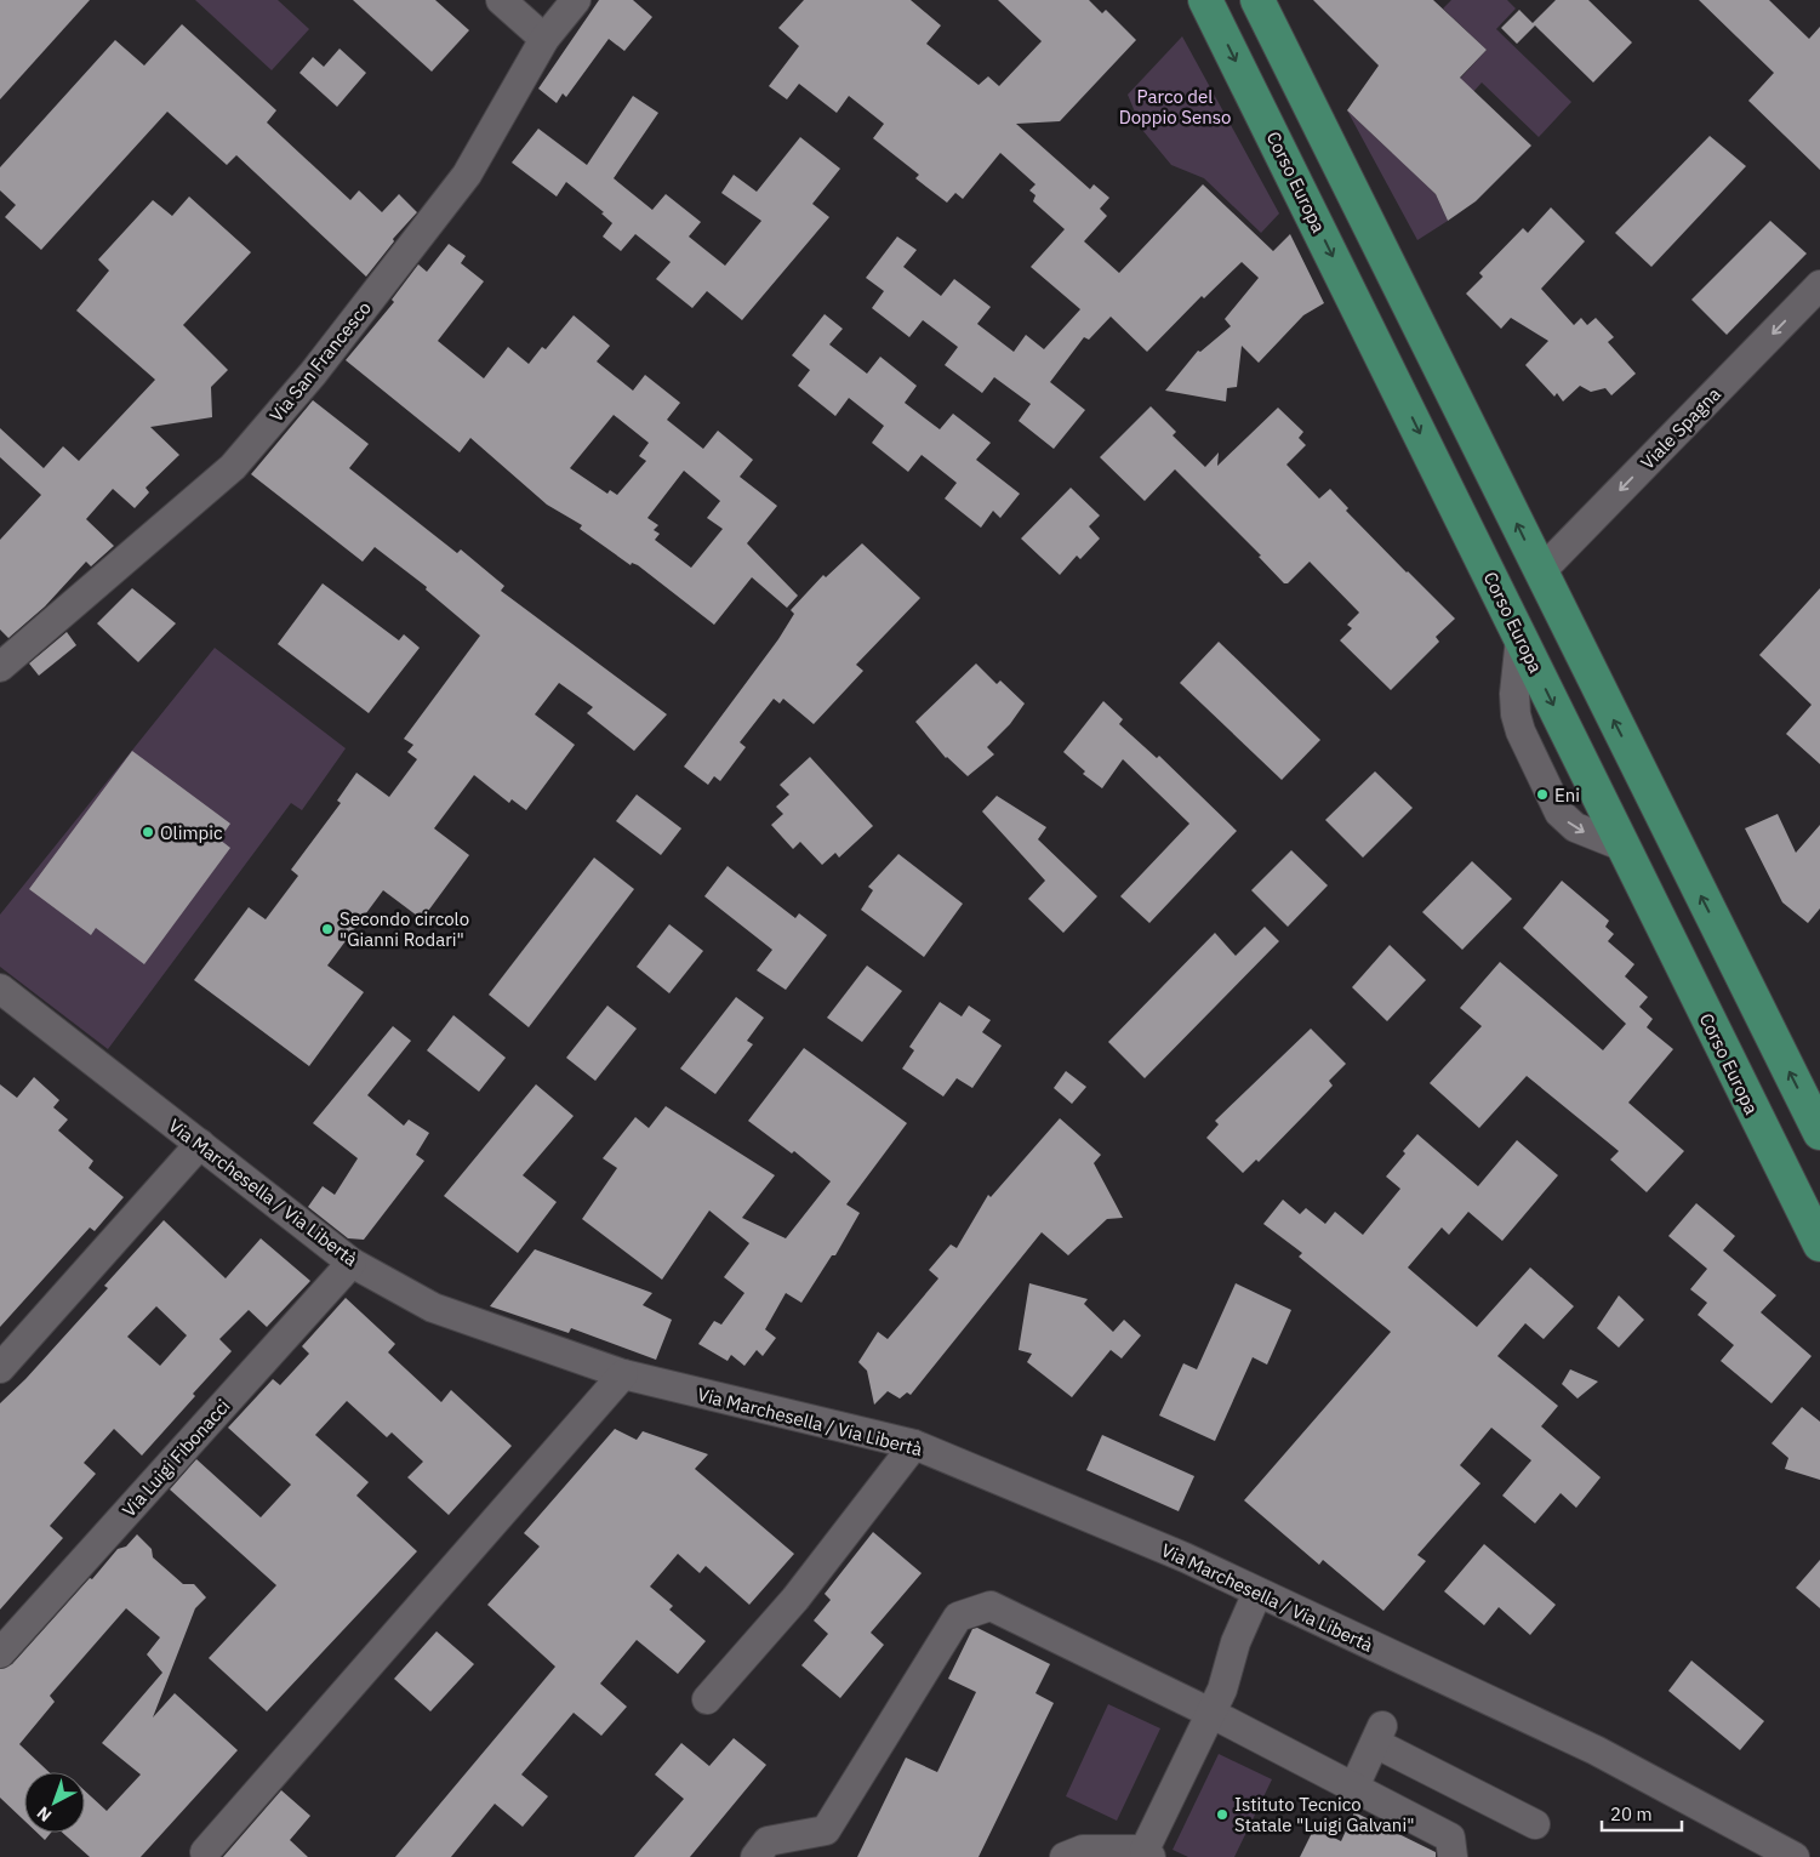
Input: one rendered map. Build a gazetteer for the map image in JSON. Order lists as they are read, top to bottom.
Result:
{
  "streets": {
    "main road": ["Corso Europa"],
    "street": [
      "Via San Francesco",
      "Viale Spagna",
      "Via Marchesella / Via Libertà",
      "Via Luigi Fibonacci"
    ]
  },
  "crossings": [
    ["Via Marchesella / Via Libertà", "Via Luigi Fibonacci"]
  ],
  "one_way": ["Viale Spagna"],
  "parks": ["Parco del Doppio Senso"],
  "places": [
    "Eni",
    "Olimpic",
    "Secondo circolo \"Gianni Rodari\"",
    "Istituto Tecnico Statale \"Luigi Galvani\""
  ],
  "scale_bar": "20 m",
  "north": "bottom left"
}
